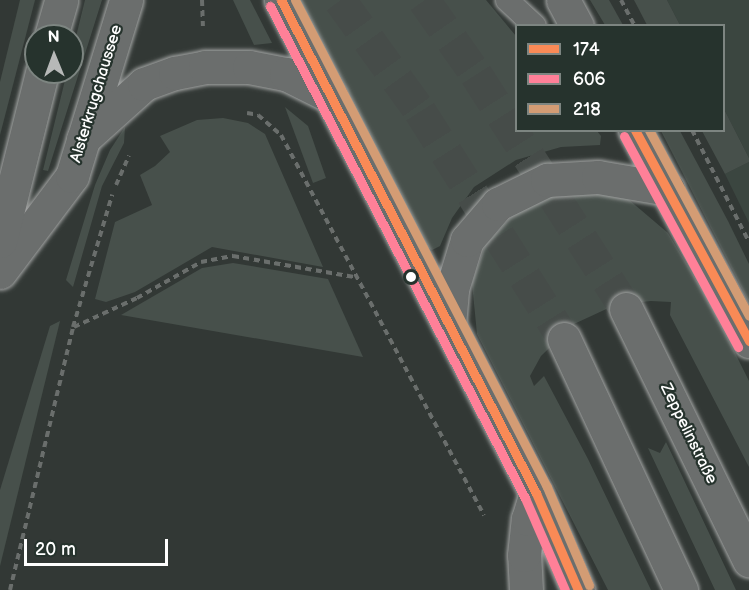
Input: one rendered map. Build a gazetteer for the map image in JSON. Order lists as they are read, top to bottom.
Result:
{
  "streets": {
    "main road": ["Alsterkrugchaussee", "Zeppelinstraße"]
  },
  "lines": ["transit line 174", "transit line 218", "transit line 606"],
  "legend": ["174", "606", "218"],
  "scale_bar": "20 m",
  "north": "top"
}
